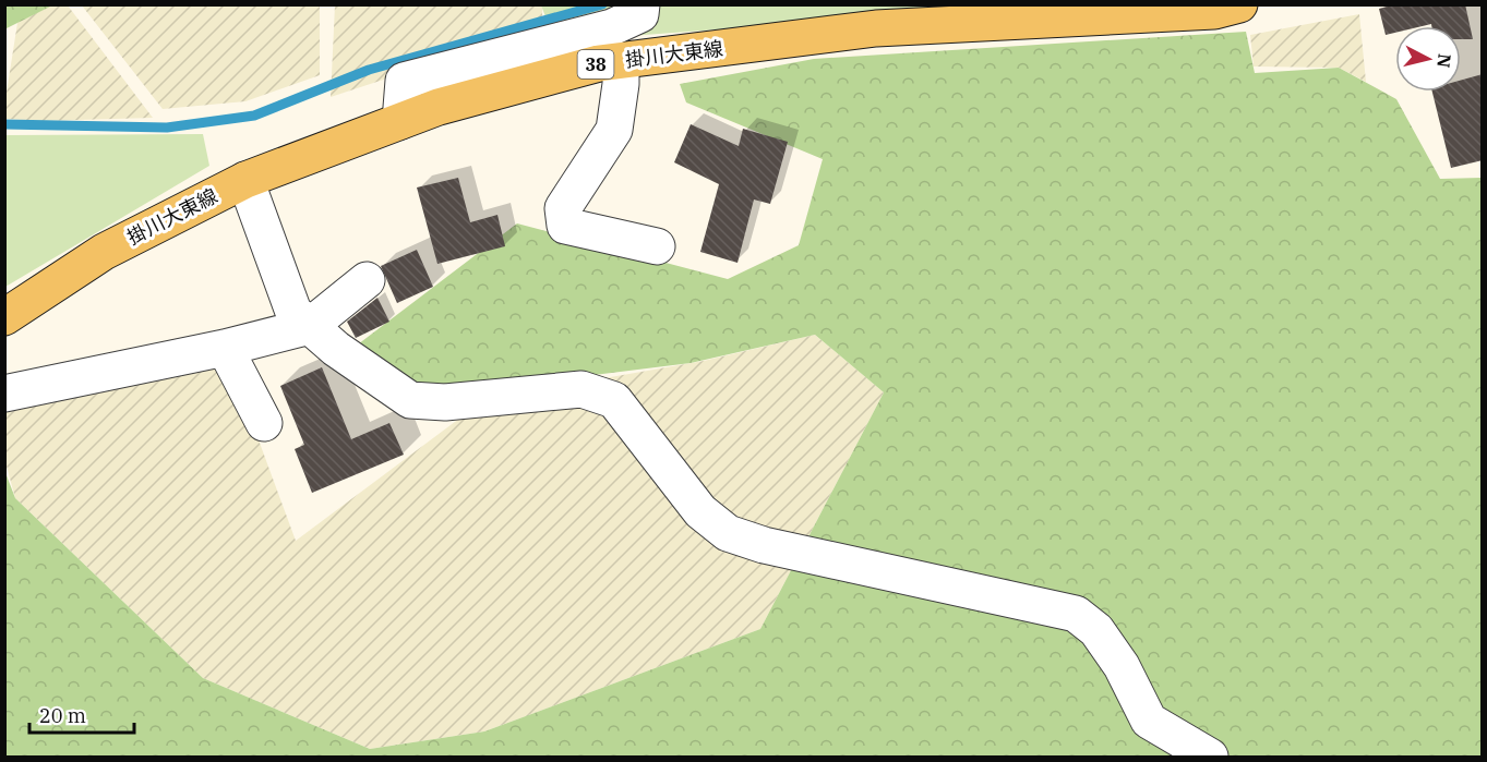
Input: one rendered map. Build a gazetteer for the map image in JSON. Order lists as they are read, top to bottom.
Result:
{
  "streets": {
    "main road": ["掛川大東線", "38"]
  },
  "scale_bar": "20 m",
  "north": "right"
}
